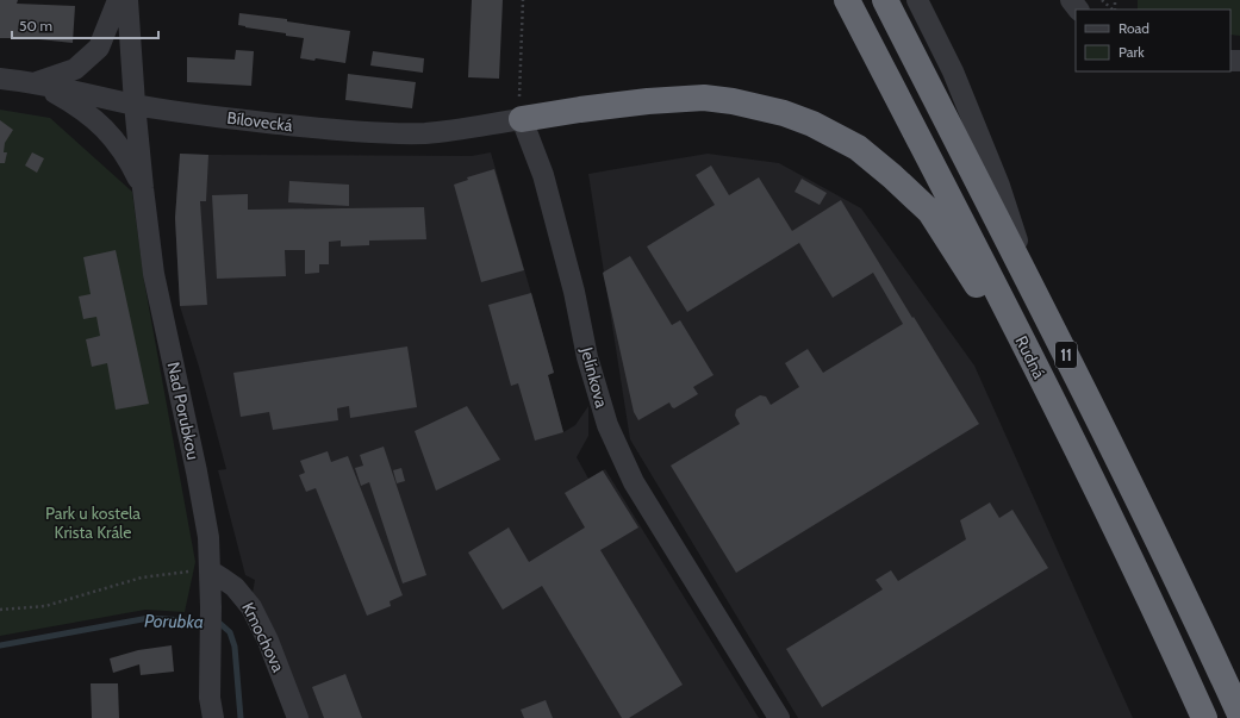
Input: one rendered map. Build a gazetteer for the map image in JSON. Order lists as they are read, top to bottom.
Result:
{
  "streets": {
    "highway": ["11", "Rudná"],
    "street": [
      "Bílovecká",
      "Jelínkova",
      "Nad Porubkou",
      "Kmochova"
    ]
  },
  "crossings": [
    ["Bílovecká", "Jelínkova"],
    ["Bílovecká", "Nad Porubkou"],
    ["Nad Porubkou", "Kmochova"]
  ],
  "water": ["Porubka"],
  "parks": ["Park u kostela Krista Krále"],
  "legend": ["Road", "Park"],
  "scale_bar": "50 m"
}
